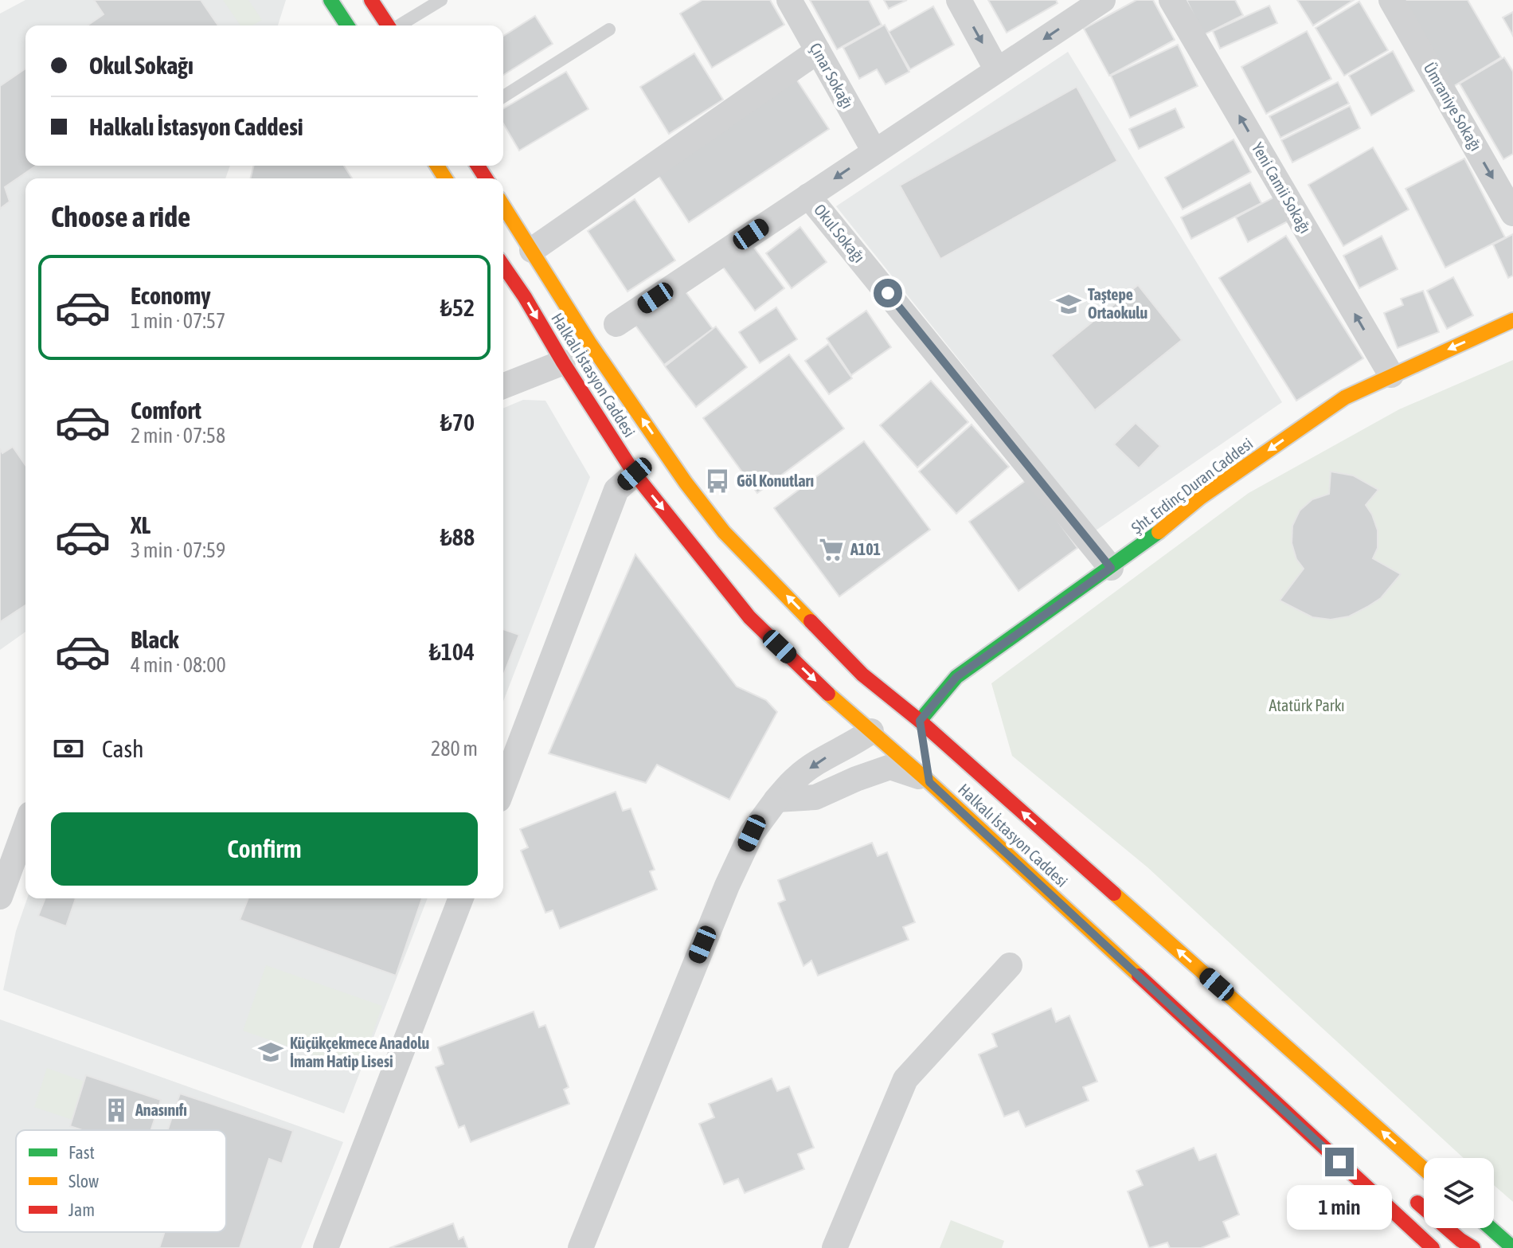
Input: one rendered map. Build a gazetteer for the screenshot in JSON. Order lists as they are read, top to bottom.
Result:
{
  "streets": {
    "main road": ["Halkalı İstasyon Caddesi", "Şht. Erdinç Duran Caddesi"],
    "street": [
      "Çınar Sokağı",
      "Ümraniye Sokağı",
      "Yeni Camii Sokağı",
      "Okul Sokağı"
    ]
  },
  "crossings": [
    ["Yeni Camii Sokağı", "Şht. Erdinç Duran Caddesi"],
    ["Okul Sokağı", "Şht. Erdinç Duran Caddesi"],
    ["Halkalı İstasyon Caddesi", "Şht. Erdinç Duran Caddesi"]
  ],
  "one_way": ["Ümraniye Sokağı", "Yeni Camii Sokağı", "Şht. Erdinç Duran Caddesi"],
  "parks": ["Atatürk Parkı"],
  "places": {
    "school or university": ["Taştepe Ortaokulu", "Küçükçekmece Anadolu İmam Hatip Lisesi"],
    "bus stop": ["Göl Konutları"],
    "supermarket": ["A101"],
    "building": ["Anasınıfı"]
  },
  "legend": ["Fast", "Slow", "Jam"],
  "page": {
    "banner": ["Okul Sokağı", "Halkalı İstasyon Caddesi"],
    "heading": "Choose a ride",
    "list": [
      {
        "name": "Economy",
        "note": "1 min · 07:57",
        "value": "₺52"
      },
      {
        "name": "Comfort",
        "note": "2 min · 07:58",
        "value": "₺70"
      },
      {
        "name": "XL",
        "note": "3 min · 07:59",
        "value": "₺88"
      },
      {
        "name": "Black",
        "note": "4 min · 08:00",
        "value": "₺104"
      }
    ],
    "pay": ["Cash", "280 m"],
    "buttons": "Confirm",
    "bubble": "1 min"
  }
}
